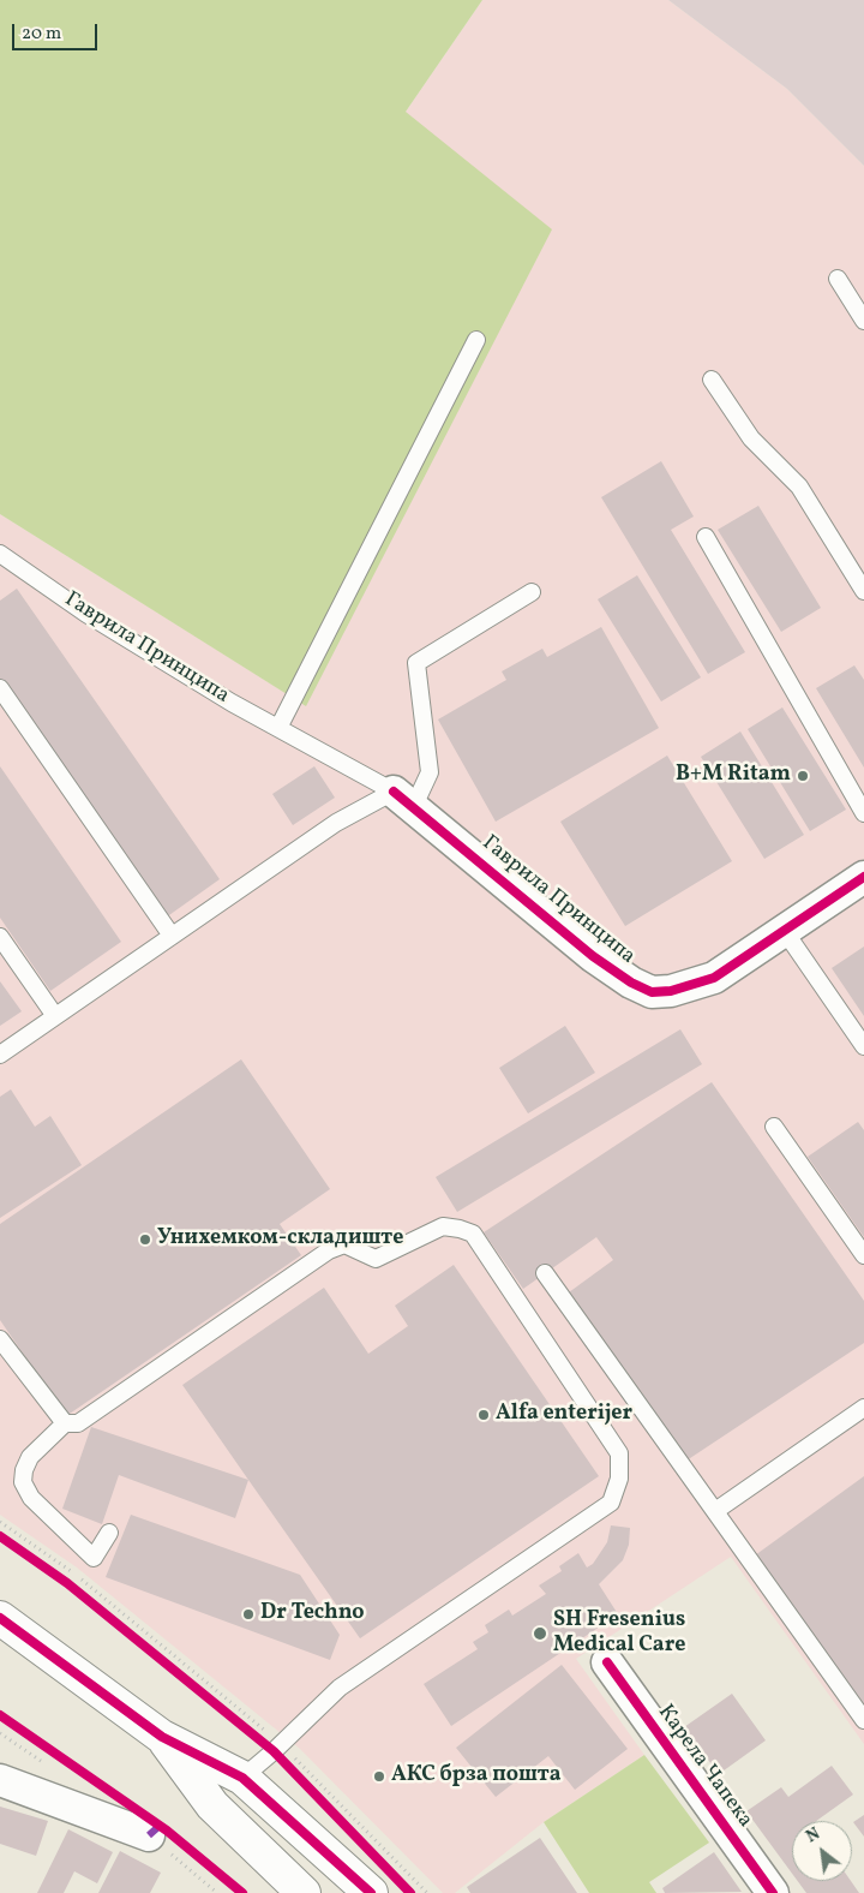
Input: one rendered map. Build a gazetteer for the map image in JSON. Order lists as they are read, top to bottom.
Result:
{
  "streets": {
    "street": ["Гаврила Принципа", "Карела Чапека"]
  },
  "places": [
    "B+M Ritam",
    "Унихемком-складиште",
    "Alfa enterijer",
    "Dr Techno",
    "SH Fresenius Medical Care",
    "АКС брза пошта"
  ],
  "scale_bar": "20 m",
  "north": "top left"
}
